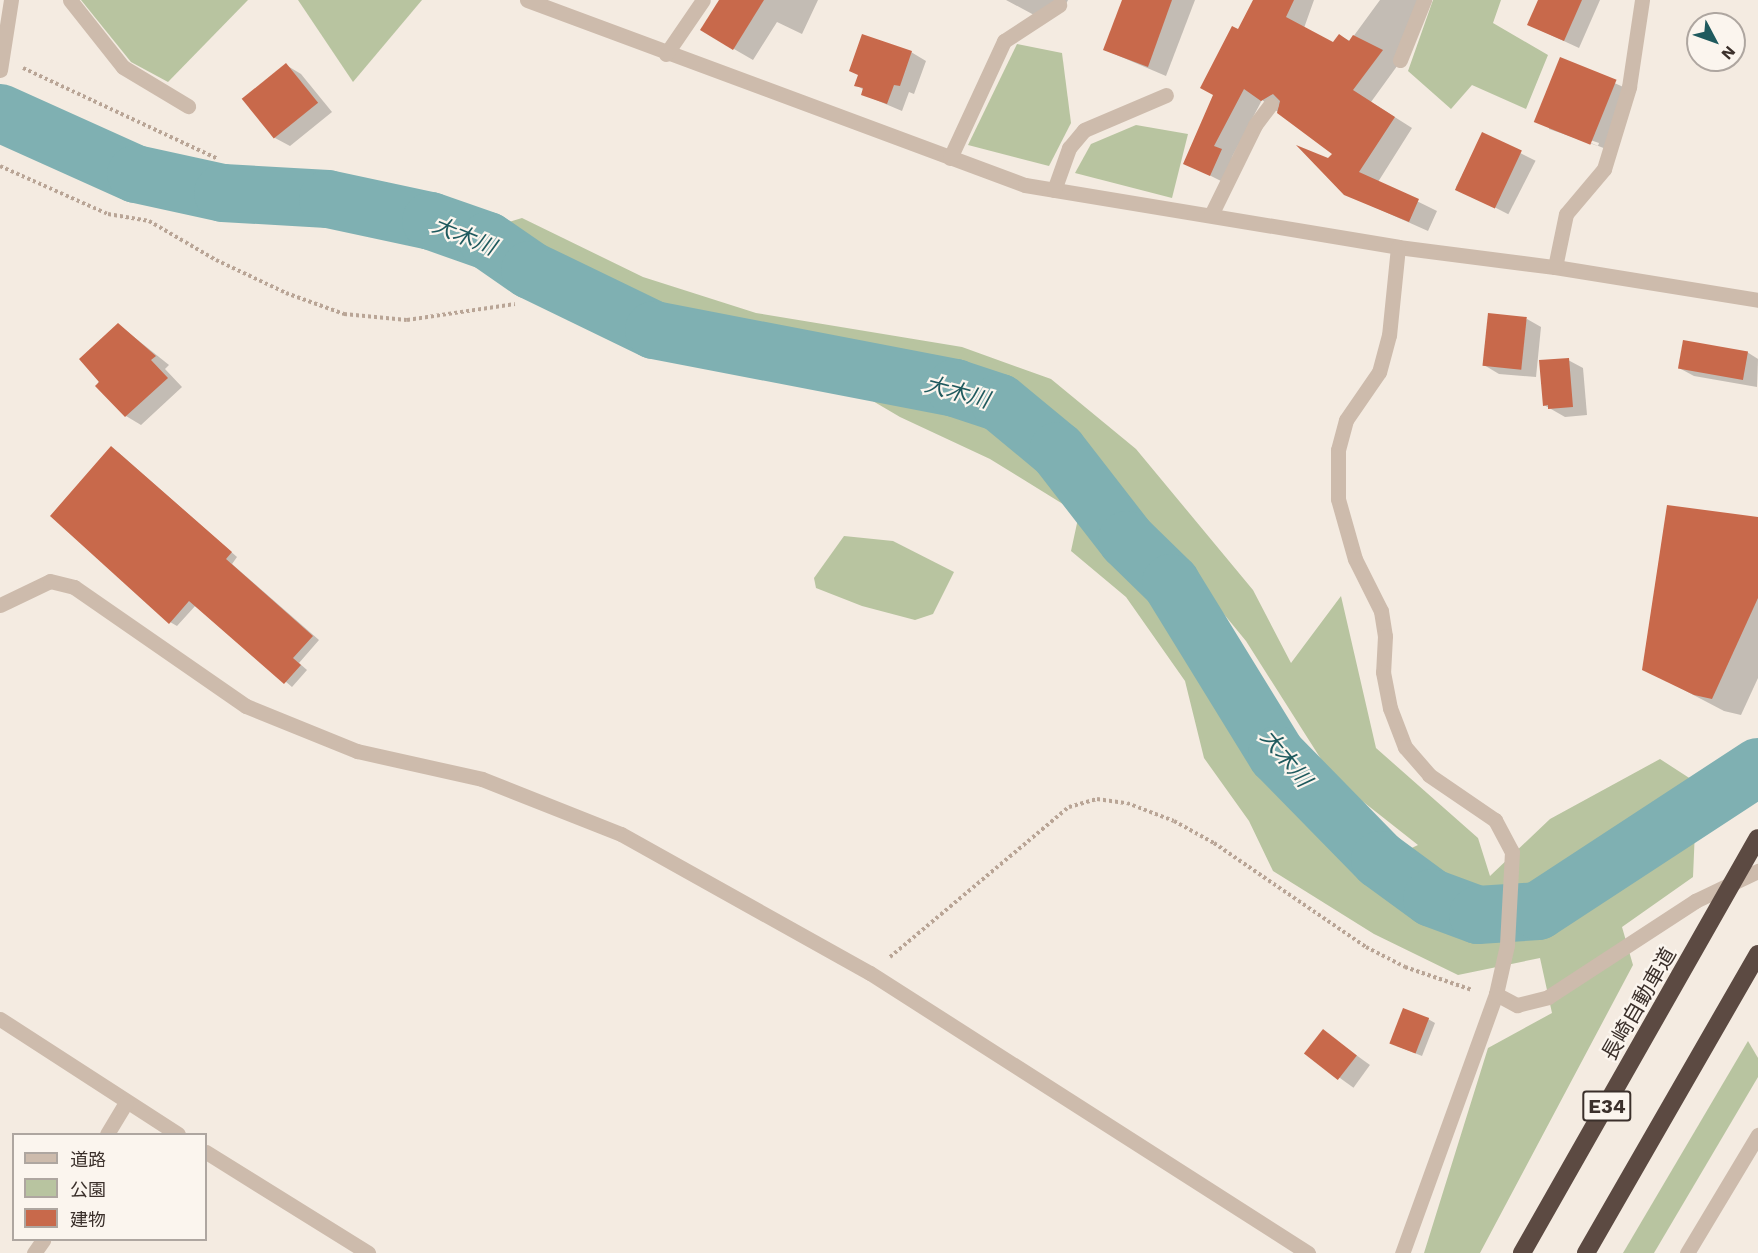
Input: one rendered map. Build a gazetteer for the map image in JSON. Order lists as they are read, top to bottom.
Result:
{
  "streets": {
    "highway": ["長崎自動車道", "E34"]
  },
  "water": ["大木川"],
  "legend": ["道路", "公園", "建物"],
  "north": "bottom right"
}
